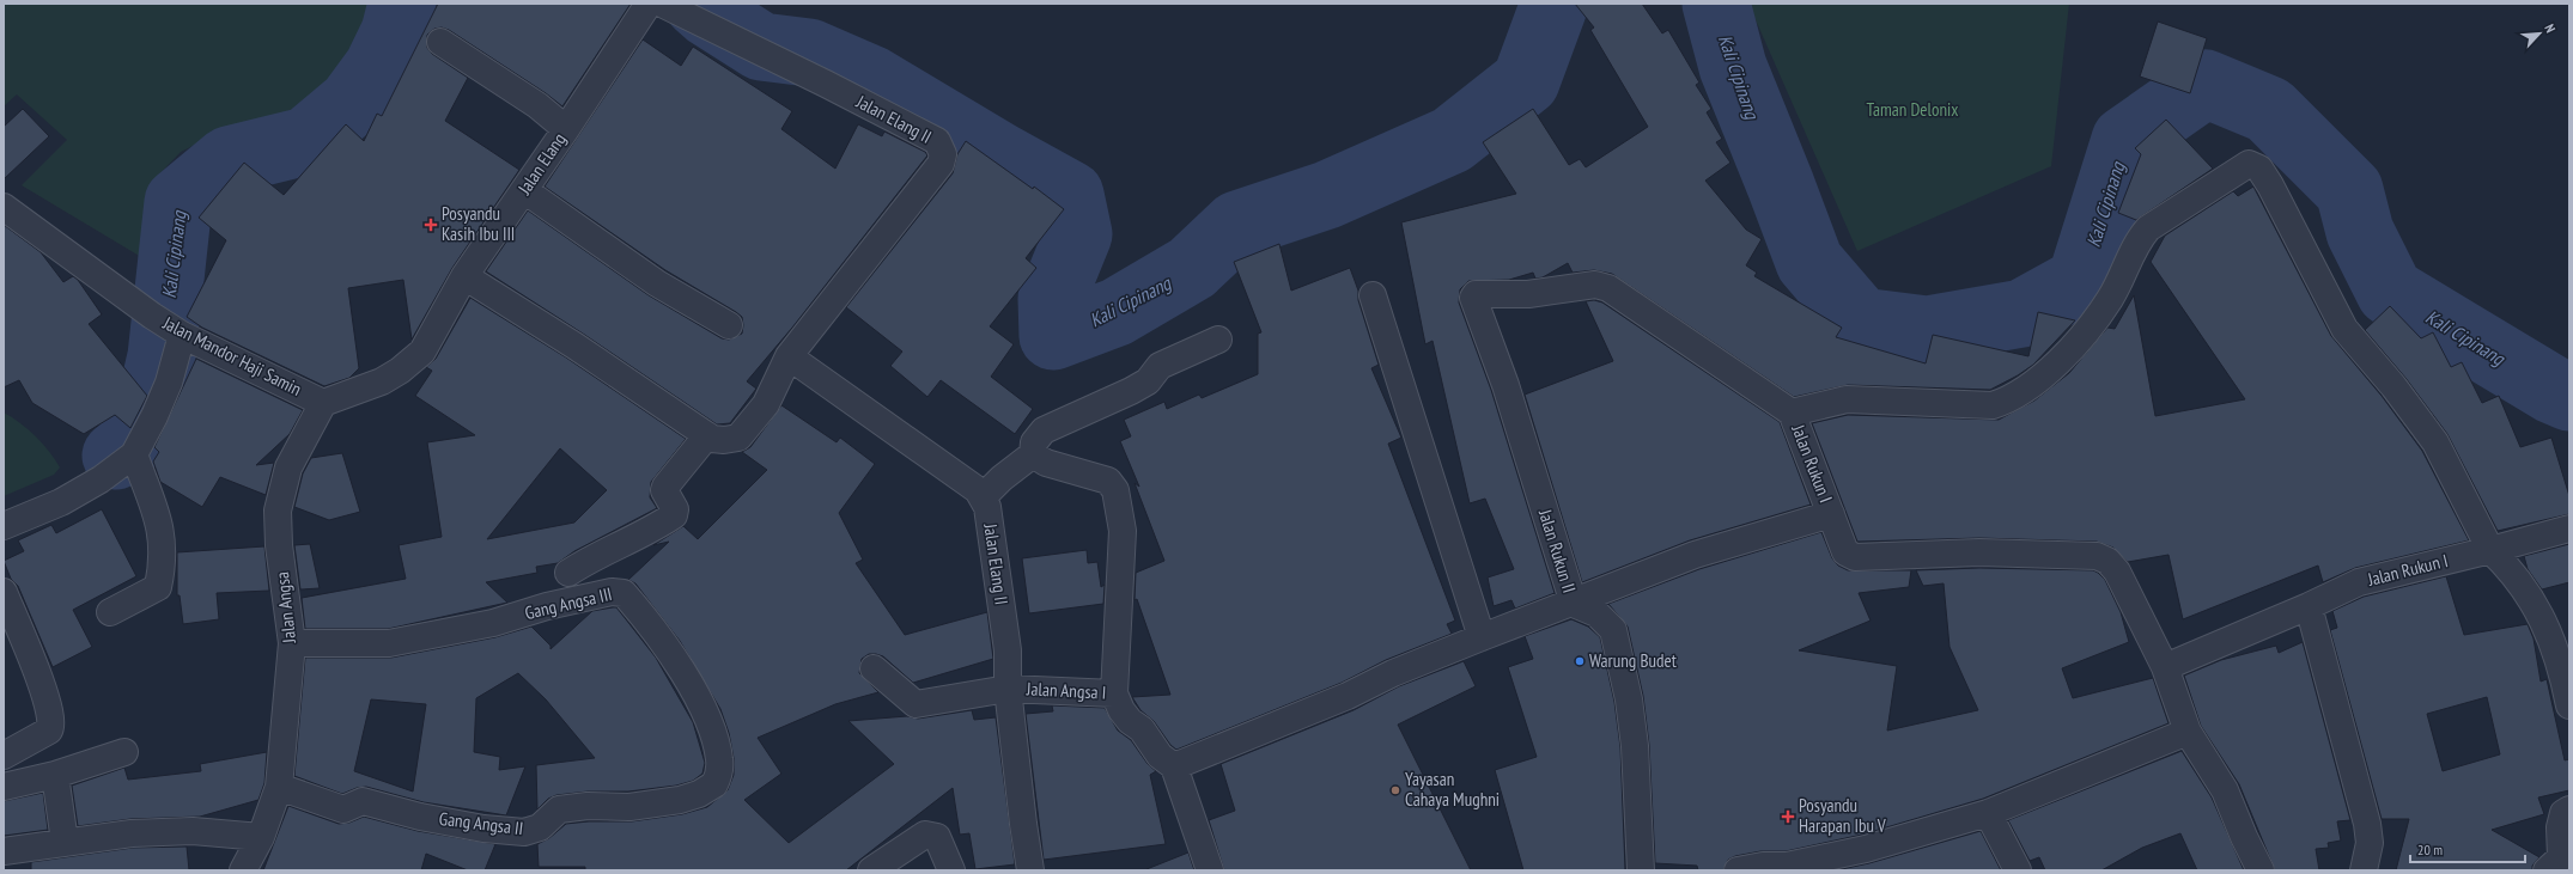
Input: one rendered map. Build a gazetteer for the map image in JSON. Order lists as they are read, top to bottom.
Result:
{
  "streets": {
    "street": [
      "Jalan Elang II",
      "Jalan Elang",
      "Jalan Mandor Haji Samin",
      "Jalan Rukun I",
      "Jalan Rukun II",
      "Gang Angsa III",
      "Jalan Angsa",
      "Jalan Angsa I",
      "Gang Angsa II"
    ]
  },
  "crossings": [
    ["Jalan Elang II", "Jalan Angsa I"],
    ["Jalan Elang", "Jalan Mandor Haji Samin"],
    ["Jalan Elang", "Jalan Angsa"],
    ["Jalan Mandor Haji Samin", "Jalan Angsa"],
    ["Jalan Rukun I", "Jalan Rukun II"],
    ["Gang Angsa III", "Jalan Angsa"],
    ["Gang Angsa III", "Gang Angsa II"],
    ["Jalan Angsa", "Gang Angsa II"]
  ],
  "water": ["Kali Cipinang"],
  "parks": ["Taman Delonix"],
  "places": {
    "health": ["Posyandu Kasih Ibu III", "Posyandu Harapan Ibu V"],
    "other": ["Warung Budet", "Yayasan Cahaya Mughni"]
  },
  "scale_bar": "20 m",
  "north": "top right"
}
